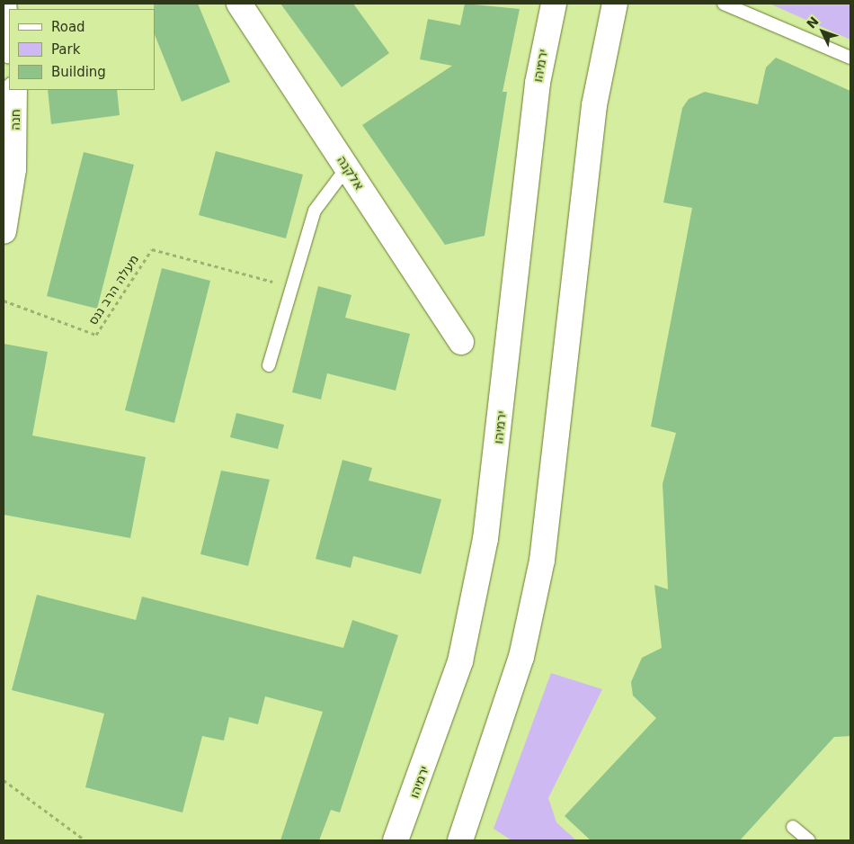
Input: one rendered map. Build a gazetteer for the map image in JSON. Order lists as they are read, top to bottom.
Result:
{
  "streets": {
    "street": ["ירמיהו", "חנה", "אלקנה"],
    "path": ["מעלה הרב ננס"]
  },
  "legend": ["Road", "Park", "Building"],
  "north": "top left"
}
